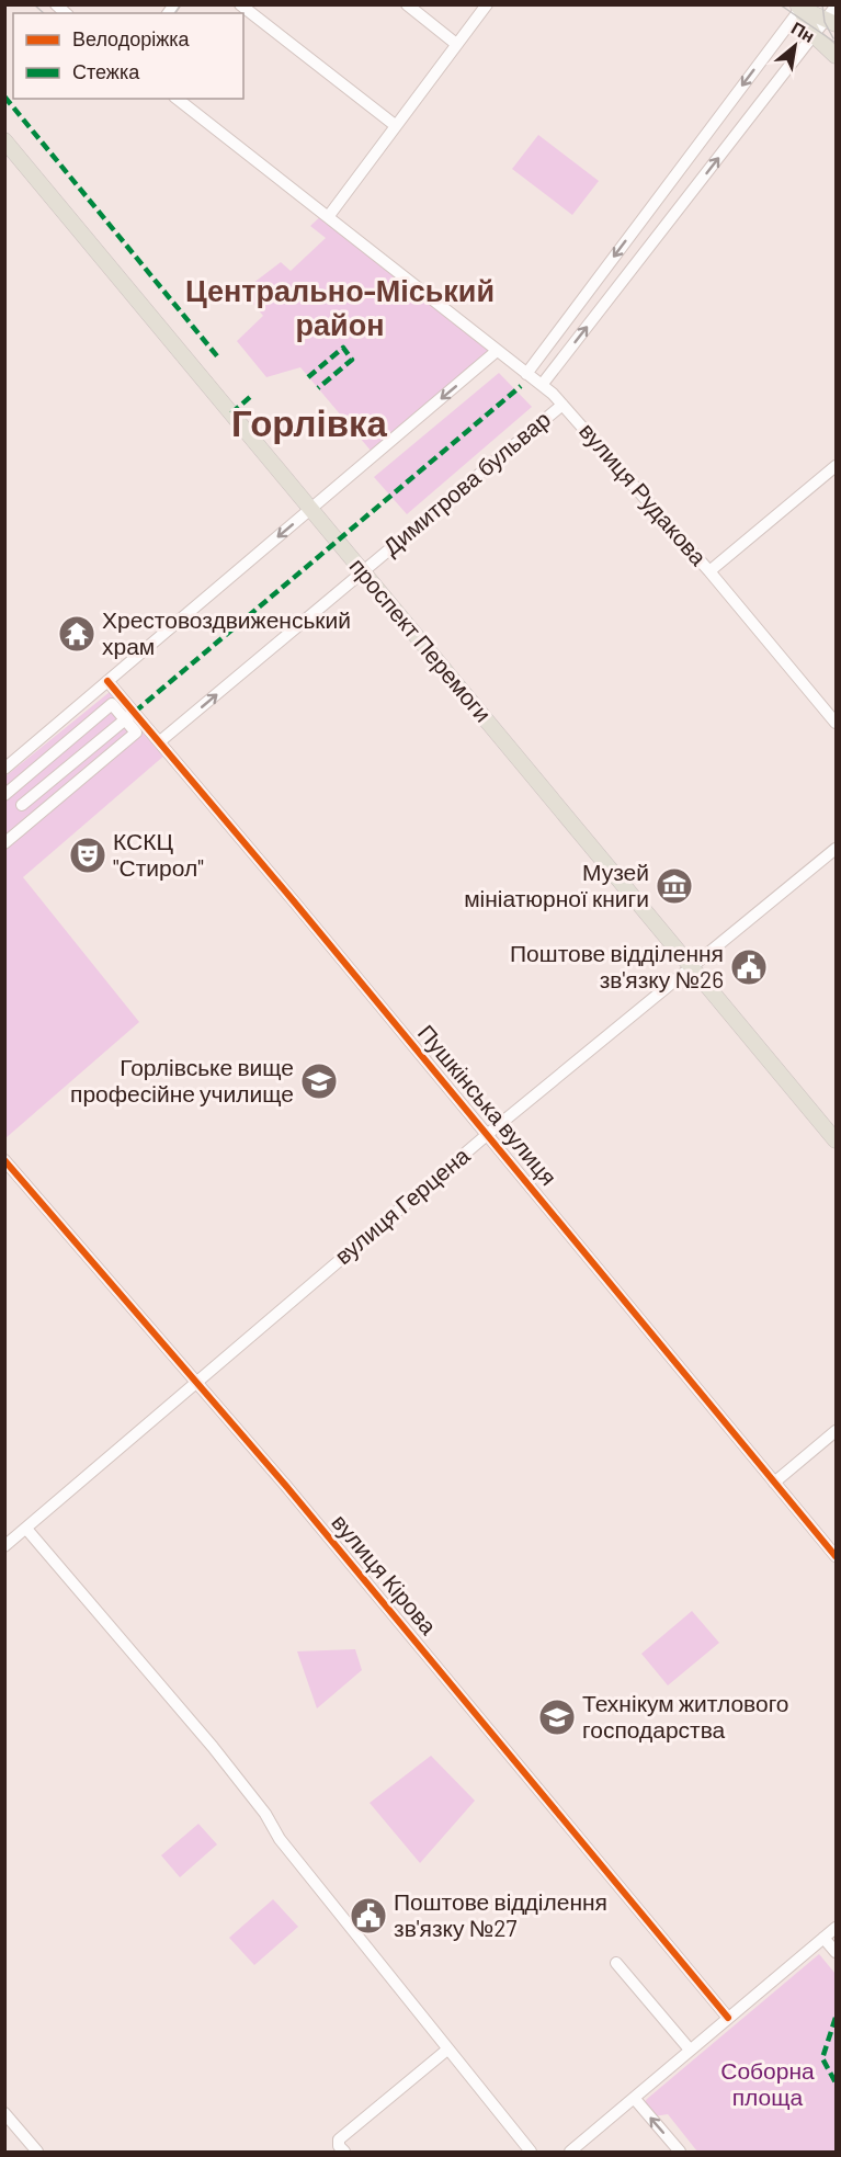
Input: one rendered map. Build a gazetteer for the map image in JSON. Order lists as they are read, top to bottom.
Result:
{
  "streets": {
    "main road": ["проспект Перемоги"],
    "street": [
      "Димитрова бульвар",
      "вулиця Рудакова",
      "Пушкінська вулиця",
      "вулиця Герцена",
      "вулиця Кірова"
    ]
  },
  "crossings": [
    ["Димитрова бульвар", "вулиця Рудакова"],
    ["Димитрова бульвар", "проспект Перемоги"],
    ["Димитрова бульвар", "Пушкінська вулиця"],
    ["проспект Перемоги", "вулиця Герцена"],
    ["Пушкінська вулиця", "вулиця Герцена"],
    ["вулиця Герцена", "вулиця Кірова"]
  ],
  "districts": ["Центрально-Міський район", "Горлівка"],
  "parks": ["Соборна площа"],
  "places": {
    "temple": ["Хрестовоздвиженський храм"],
    "theatre": ["КСКЦ \"Стирол\""],
    "museum": ["Музей мініатюрної книги"],
    "public building": ["Поштове відділення зв'язку №26", "Поштове відділення зв'язку №27"],
    "school or university": ["Горлівське вище професійне училище", "Технікум житлового господарства"]
  },
  "legend": ["Велодоріжка", "Стежка"],
  "north": "top right"
}
